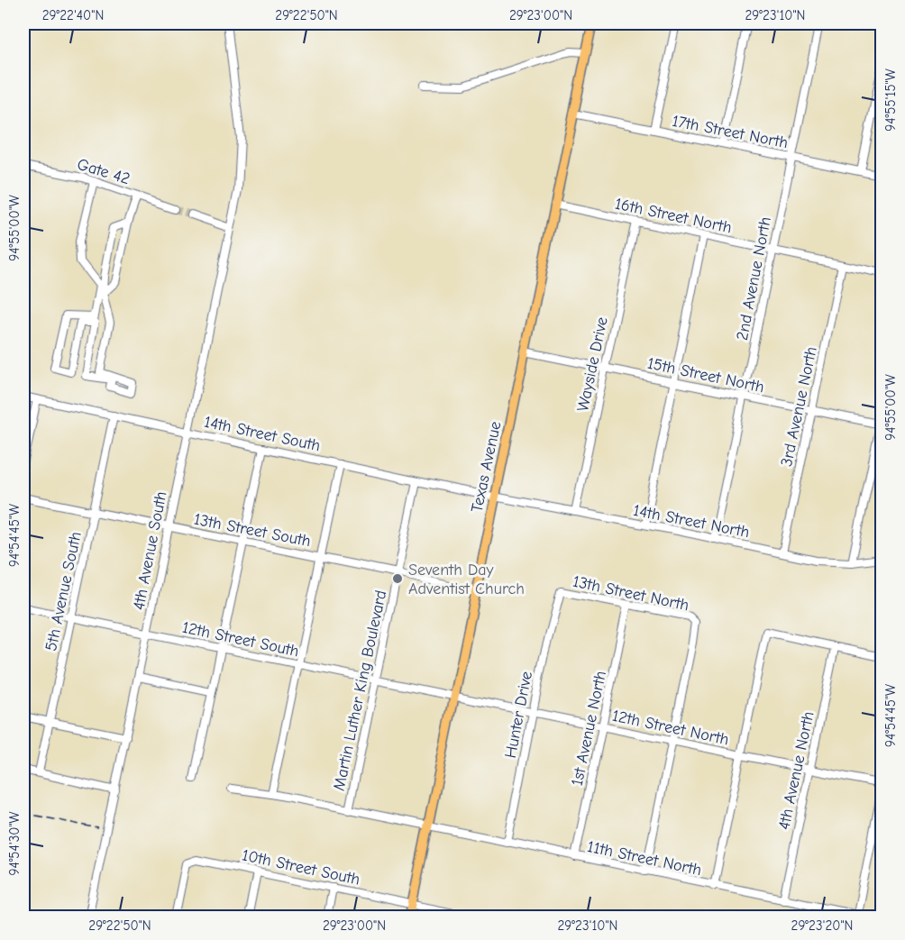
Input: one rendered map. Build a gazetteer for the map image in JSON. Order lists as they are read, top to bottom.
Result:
{
  "streets": {
    "main road": ["Texas Avenue"],
    "street": [
      "17th Street North",
      "Gate 42",
      "16th Street North",
      "2nd Avenue North",
      "Wayside Drive",
      "15th Street North",
      "3rd Avenue North",
      "14th Street South",
      "14th Street North",
      "13th Street South",
      "4th Avenue South",
      "5th Avenue South",
      "13th Street North",
      "12th Street South",
      "Martin Luther King Boulevard",
      "Hunter Drive",
      "12th Street North",
      "1st Avenue North",
      "4th Avenue North",
      "11th Street North",
      "10th Street South"
    ]
  },
  "crossings": [
    ["17th Street North", "2nd Avenue North"],
    ["17th Street North", "Texas Avenue"],
    ["16th Street North", "2nd Avenue North"],
    ["16th Street North", "Wayside Drive"],
    ["16th Street North", "3rd Avenue North"],
    ["16th Street North", "Texas Avenue"],
    ["2nd Avenue North", "15th Street North"],
    ["2nd Avenue North", "14th Street North"],
    ["Wayside Drive", "15th Street North"],
    ["Wayside Drive", "14th Street North"],
    ["15th Street North", "3rd Avenue North"],
    ["15th Street North", "Texas Avenue"],
    ["3rd Avenue North", "14th Street North"],
    ["14th Street South", "Texas Avenue"],
    ["14th Street South", "14th Street North"],
    ["14th Street South", "4th Avenue South"],
    ["14th Street South", "5th Avenue South"],
    ["14th Street South", "Martin Luther King Boulevard"],
    ["Texas Avenue", "14th Street North"],
    ["Texas Avenue", "13th Street South"],
    ["Texas Avenue", "12th Street South"],
    ["Texas Avenue", "12th Street North"],
    ["Texas Avenue", "11th Street North"],
    ["Texas Avenue", "10th Street South"],
    ["13th Street South", "4th Avenue South"],
    ["13th Street South", "5th Avenue South"],
    ["13th Street South", "Martin Luther King Boulevard"],
    ["4th Avenue South", "12th Street South"],
    ["5th Avenue South", "12th Street South"],
    ["13th Street North", "Hunter Drive"],
    ["13th Street North", "12th Street North"],
    ["13th Street North", "1st Avenue North"],
    ["12th Street South", "Martin Luther King Boulevard"],
    ["12th Street South", "12th Street North"],
    ["Martin Luther King Boulevard", "11th Street North"],
    ["Hunter Drive", "12th Street North"],
    ["Hunter Drive", "11th Street North"],
    ["12th Street North", "1st Avenue North"],
    ["12th Street North", "4th Avenue North"],
    ["1st Avenue North", "11th Street North"],
    ["4th Avenue North", "11th Street North"]
  ],
  "places": ["Seventh Day Adventist Church"],
  "coordinates": [
    "29°22'40\"N",
    "29°22'50\"N",
    "29°23'00\"N",
    "29°23'10\"N",
    "94°55'15\"W",
    "94°55'00\"W",
    "94°54'45\"W",
    "94°54'30\"W",
    "29°23'20\"N"
  ]
}
